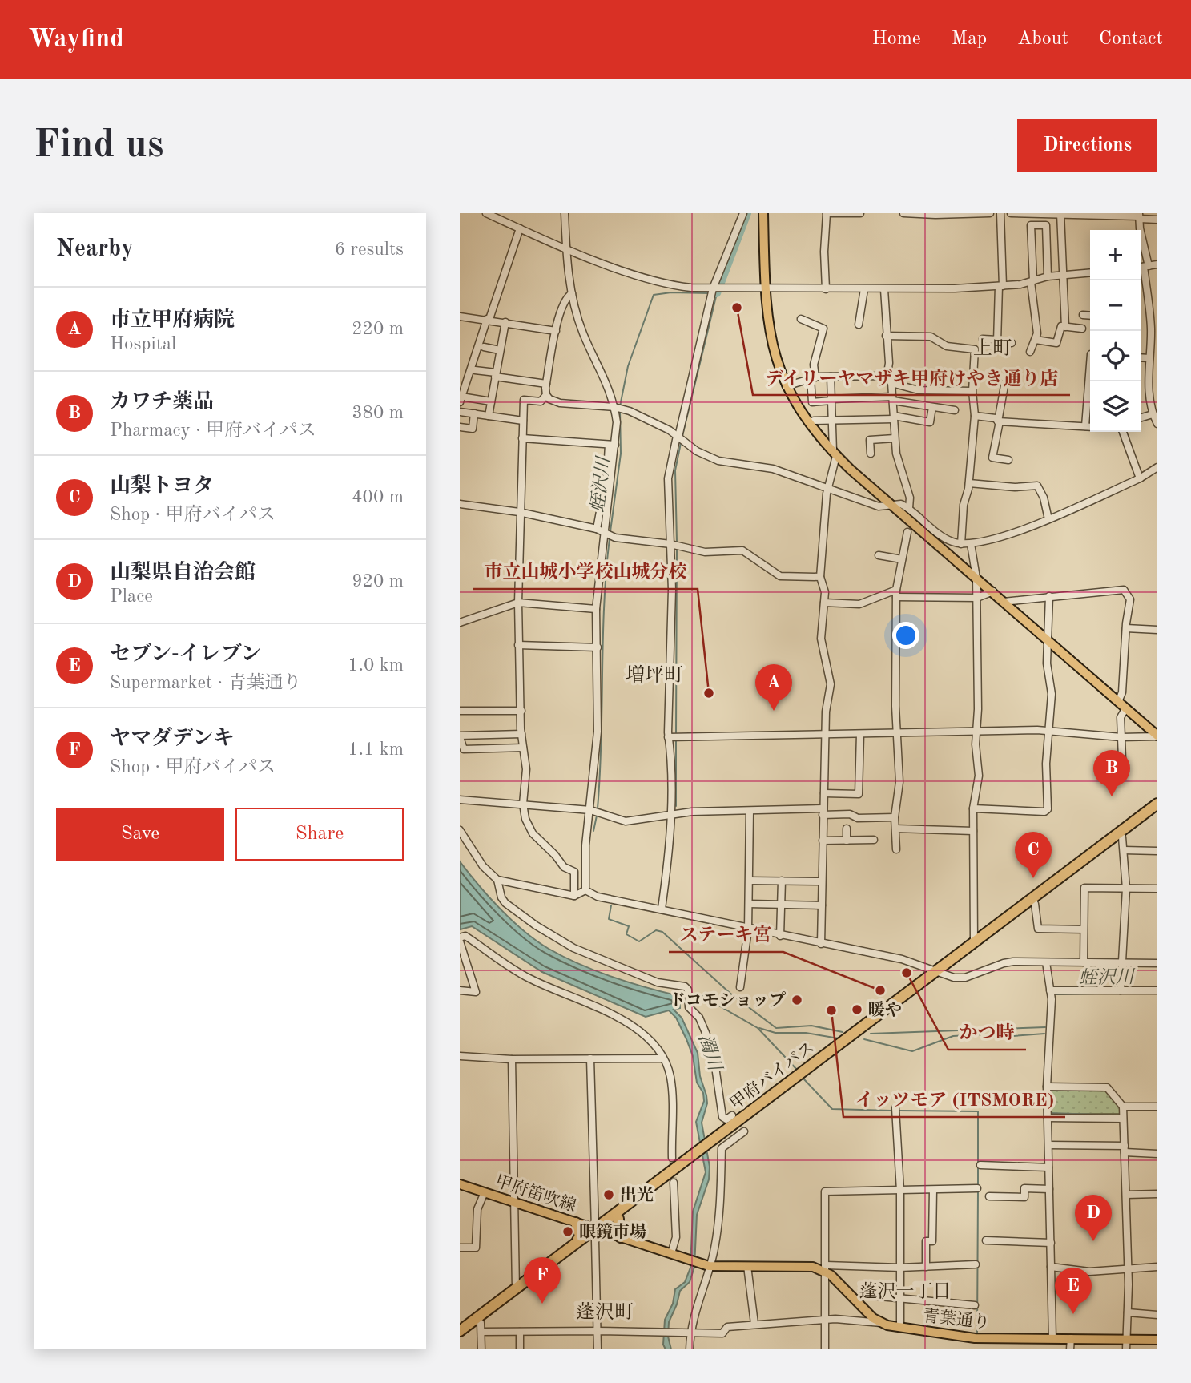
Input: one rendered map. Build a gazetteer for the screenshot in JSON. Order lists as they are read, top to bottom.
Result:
{
  "streets": {
    "highway": ["甲府バイパス"],
    "main road": ["甲府笛吹線", "青葉通り"]
  },
  "crossings": [
    ["甲府バイパス", "甲府笛吹線"]
  ],
  "districts": [
    "上町",
    "増坪町",
    "蓬沢一丁目",
    "蓬沢町"
  ],
  "water": ["蛭沢川", "濁川"],
  "places": [
    "デイリーヤマザキ甲府けやき通り店",
    "市立山城小学校山城分校",
    "かつ時",
    "ステーキ宮",
    "ドコモショップ",
    "暖や",
    "イッツモア (ITSMORE)",
    "出光",
    "眼鏡市場"
  ],
  "page": {
    "header": "Wayfind",
    "nav": [
      "Home",
      "Map",
      "About",
      "Contact"
    ],
    "buttons": [
      "Directions",
      ["Save", "Share"]
    ],
    "title": "Find us",
    "heading": ["Nearby", "6 results"],
    "map_buttons": ["+", "−"],
    "list": [
      {
        "mark": "A",
        "name": "市立甲府病院",
        "note": "Hospital",
        "value": "220 m"
      },
      {
        "mark": "B",
        "name": "カワチ薬品",
        "note": "Pharmacy · 甲府バイパス",
        "value": "380 m"
      },
      {
        "mark": "C",
        "name": "山梨トヨタ",
        "note": "Shop · 甲府バイパス",
        "value": "400 m"
      },
      {
        "mark": "D",
        "name": "山梨県自治会館",
        "note": "Place",
        "value": "920 m"
      },
      {
        "mark": "E",
        "name": "セブン-イレブン",
        "note": "Supermarket · 青葉通り",
        "value": "1.0 km"
      },
      {
        "mark": "F",
        "name": "ヤマダデンキ",
        "note": "Shop · 甲府バイパス",
        "value": "1.1 km"
      }
    ],
    "pins": [
      "A",
      "B",
      "C",
      "D",
      "F",
      "E"
    ]
  }
}
